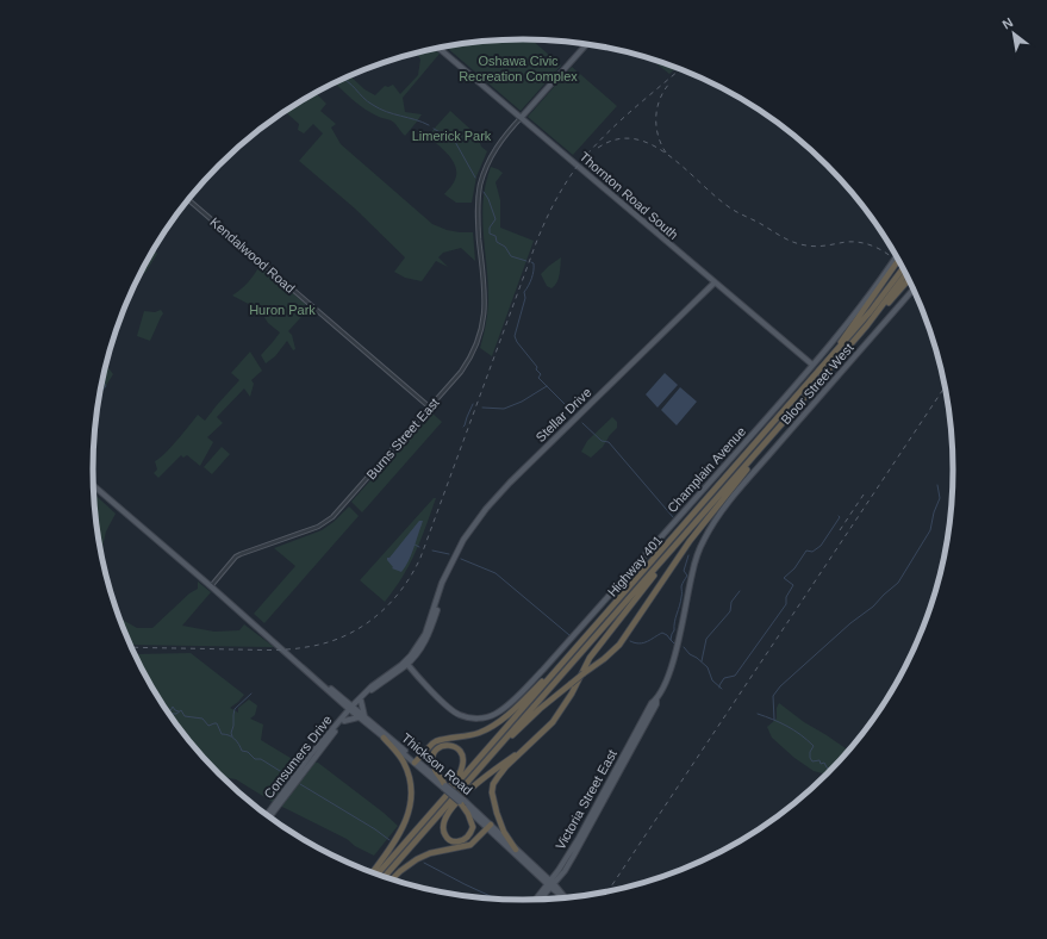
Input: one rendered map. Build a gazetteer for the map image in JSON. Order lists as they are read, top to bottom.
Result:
{
  "streets": {
    "highway": ["Highway 401"],
    "main road": [
      "Thornton Road South",
      "Bloor Street West",
      "Stellar Drive",
      "Champlain Avenue",
      "Consumers Drive",
      "Thickson Road",
      "Victoria Street East"
    ],
    "street": ["Kendalwood Road", "Burns Street East"]
  },
  "crossings": [
    ["Thornton Road South", "Stellar Drive"],
    ["Thornton Road South", "Burns Street East"],
    ["Thornton Road South", "Champlain Avenue"],
    ["Kendalwood Road", "Burns Street East"],
    ["Bloor Street West", "Victoria Street East"],
    ["Stellar Drive", "Champlain Avenue"],
    ["Stellar Drive", "Consumers Drive"],
    ["Stellar Drive", "Thickson Road"],
    ["Burns Street East", "Thickson Road"],
    ["Consumers Drive", "Thickson Road"],
    ["Thickson Road", "Victoria Street East"]
  ],
  "parks": ["Oshawa Civic Recreation Complex", "Limerick Park", "Huron Park"],
  "north": "top left"
}
